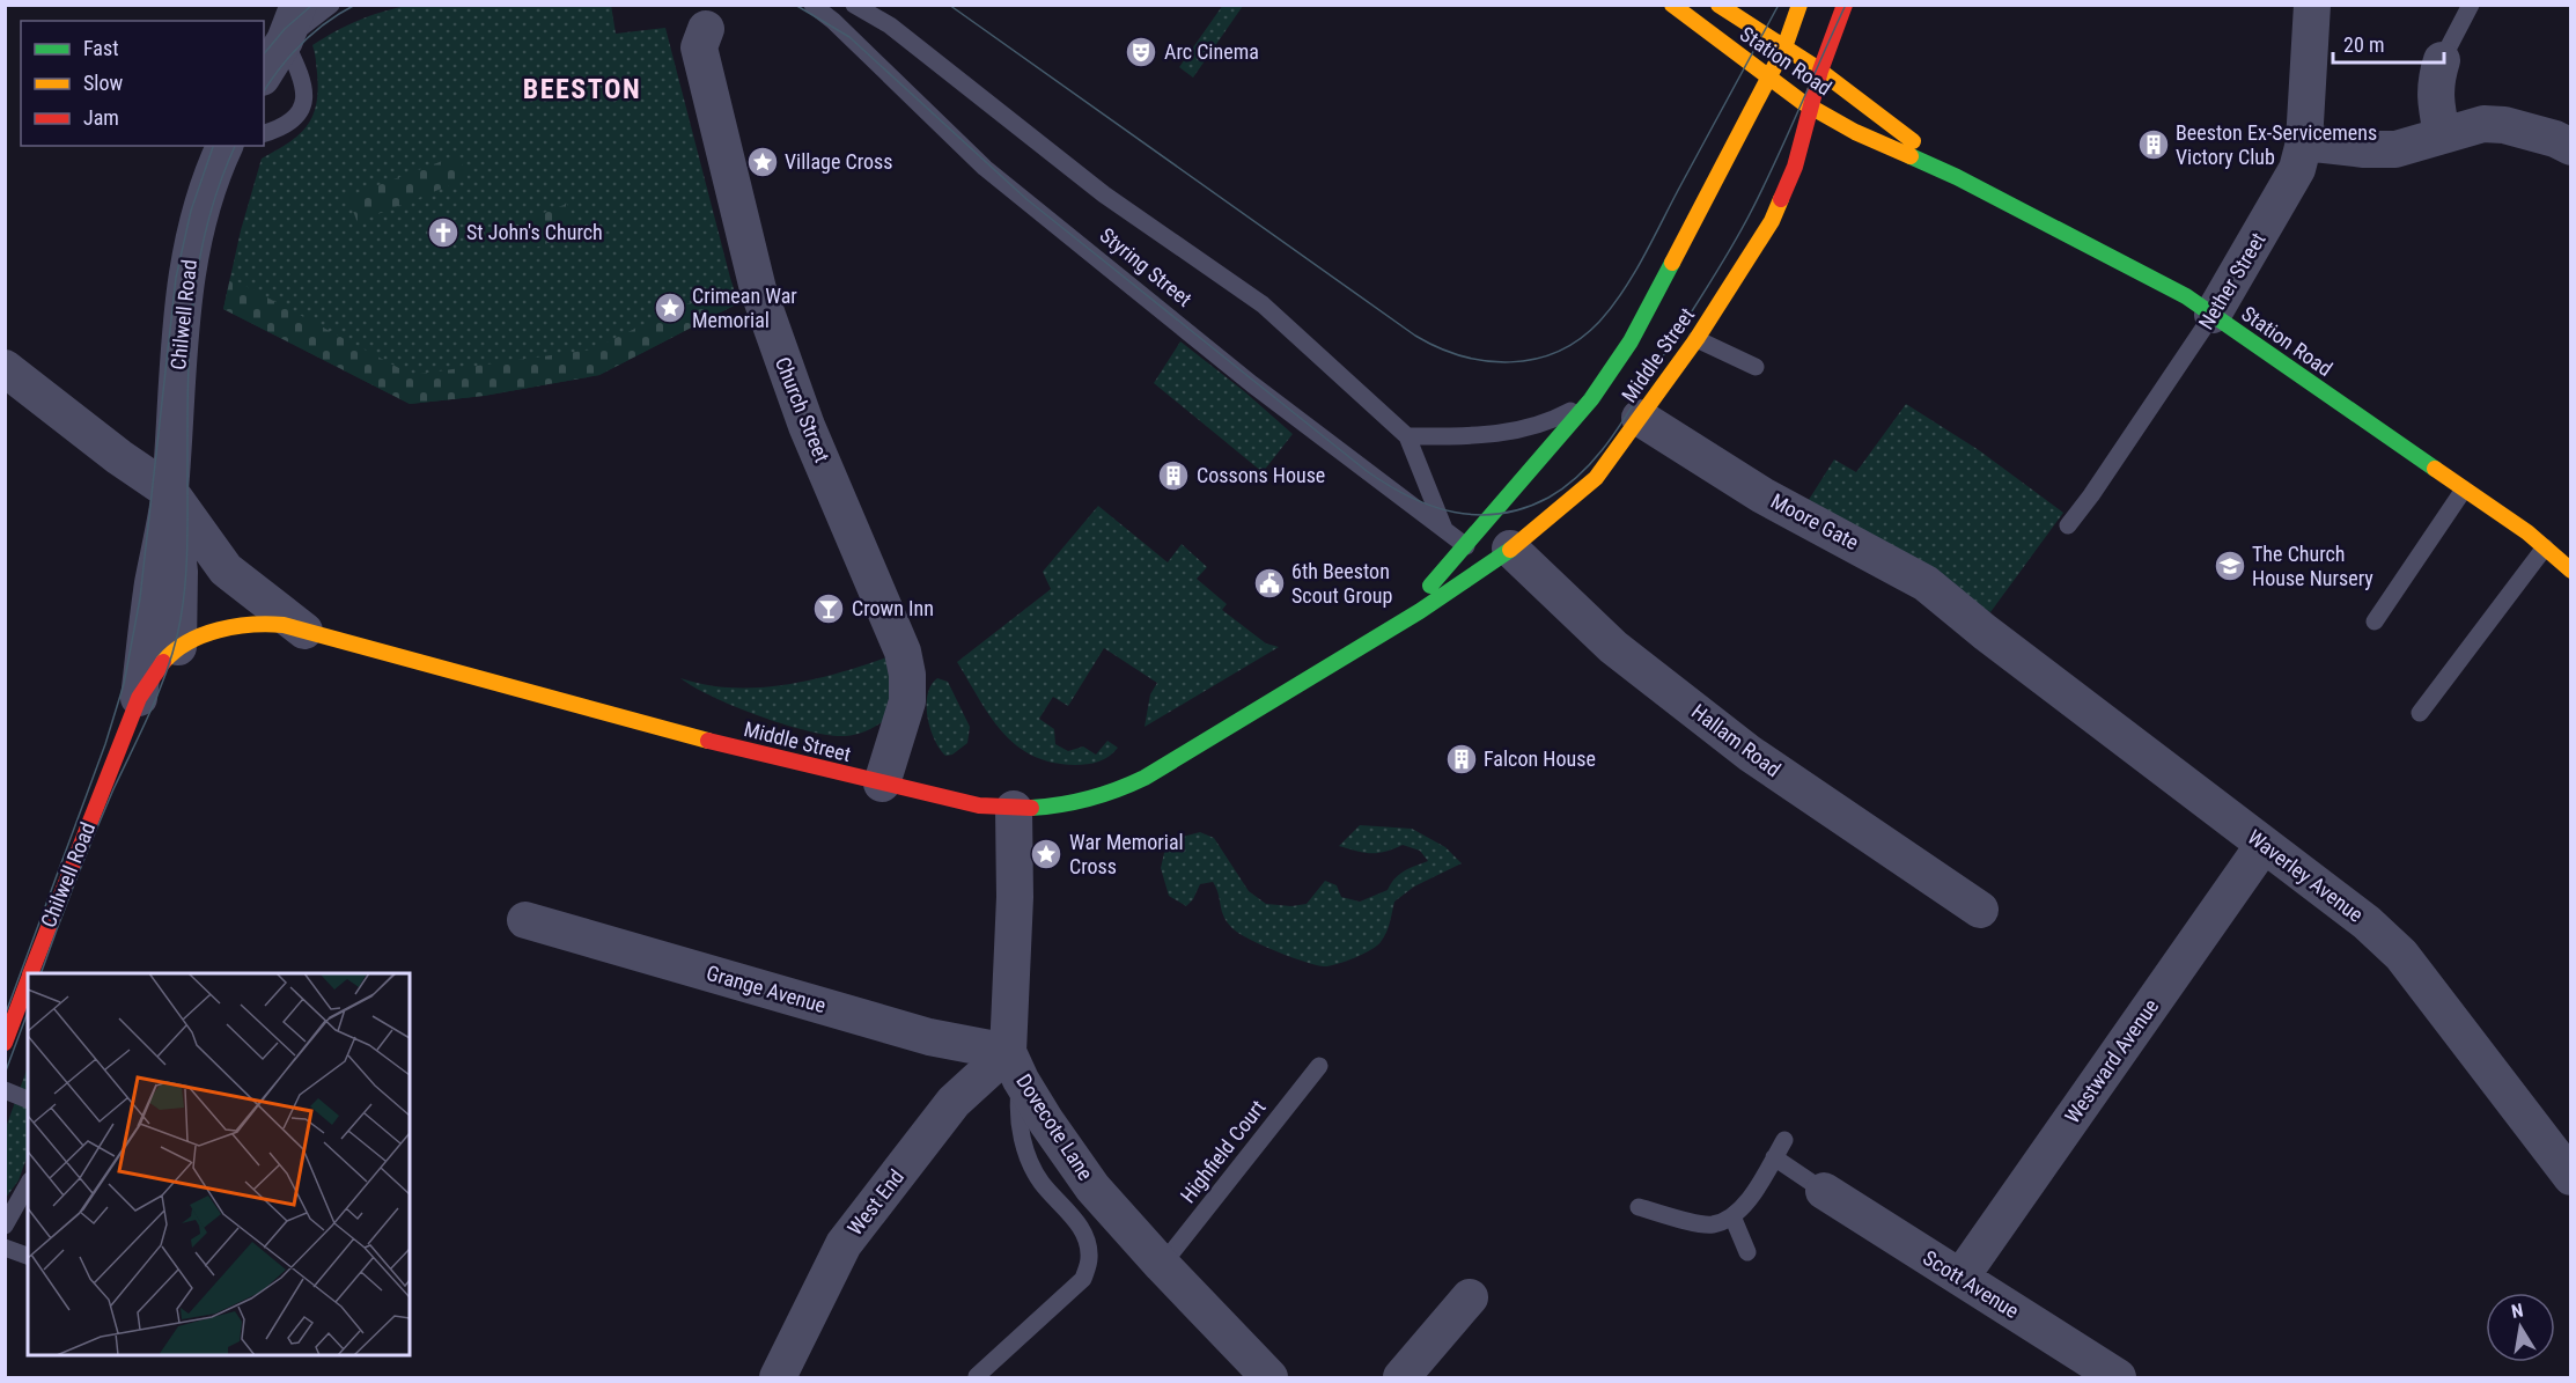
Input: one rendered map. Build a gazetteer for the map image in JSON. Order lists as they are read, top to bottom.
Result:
{
  "streets": {
    "main road": ["Station Road", "Chilwell Road", "Middle Street"],
    "street": [
      "Nether Street",
      "Church Street",
      "Moore Gate",
      "Hallam Road",
      "Waverley Avenue",
      "Grange Avenue",
      "Westward Avenue",
      "Dovecote Lane",
      "West End",
      "Scott Avenue"
    ],
    "lane": ["Styring Street", "Highfield Court"]
  },
  "crossings": [
    ["Station Road", "Nether Street"],
    ["Station Road", "Middle Street"],
    ["Styring Street", "Middle Street"],
    ["Chilwell Road", "Middle Street"],
    ["Middle Street", "Church Street"],
    ["Middle Street", "Moore Gate"],
    ["Middle Street", "Hallam Road"],
    ["Middle Street", "Dovecote Lane"],
    ["Moore Gate", "Waverley Avenue"],
    ["Waverley Avenue", "Westward Avenue"],
    ["Grange Avenue", "Dovecote Lane"],
    ["Grange Avenue", "West End"],
    ["Westward Avenue", "Scott Avenue"],
    ["Dovecote Lane", "Highfield Court"],
    ["Dovecote Lane", "West End"]
  ],
  "districts": ["BEESTON"],
  "places": {
    "theatre": ["Arc Cinema"],
    "building": ["Beeston Ex-Servicemens Victory Club", "Cossons House", "Falcon House"],
    "place": ["Village Cross", "Crimean War Memorial", "War Memorial Cross"],
    "church": ["St John's Church"],
    "school or university": ["The Church House Nursery"],
    "public building": ["6th Beeston Scout Group"],
    "bar": ["Crown Inn"]
  },
  "legend": ["Fast", "Slow", "Jam"],
  "scale_bar": "20 m",
  "north": "top"
}
